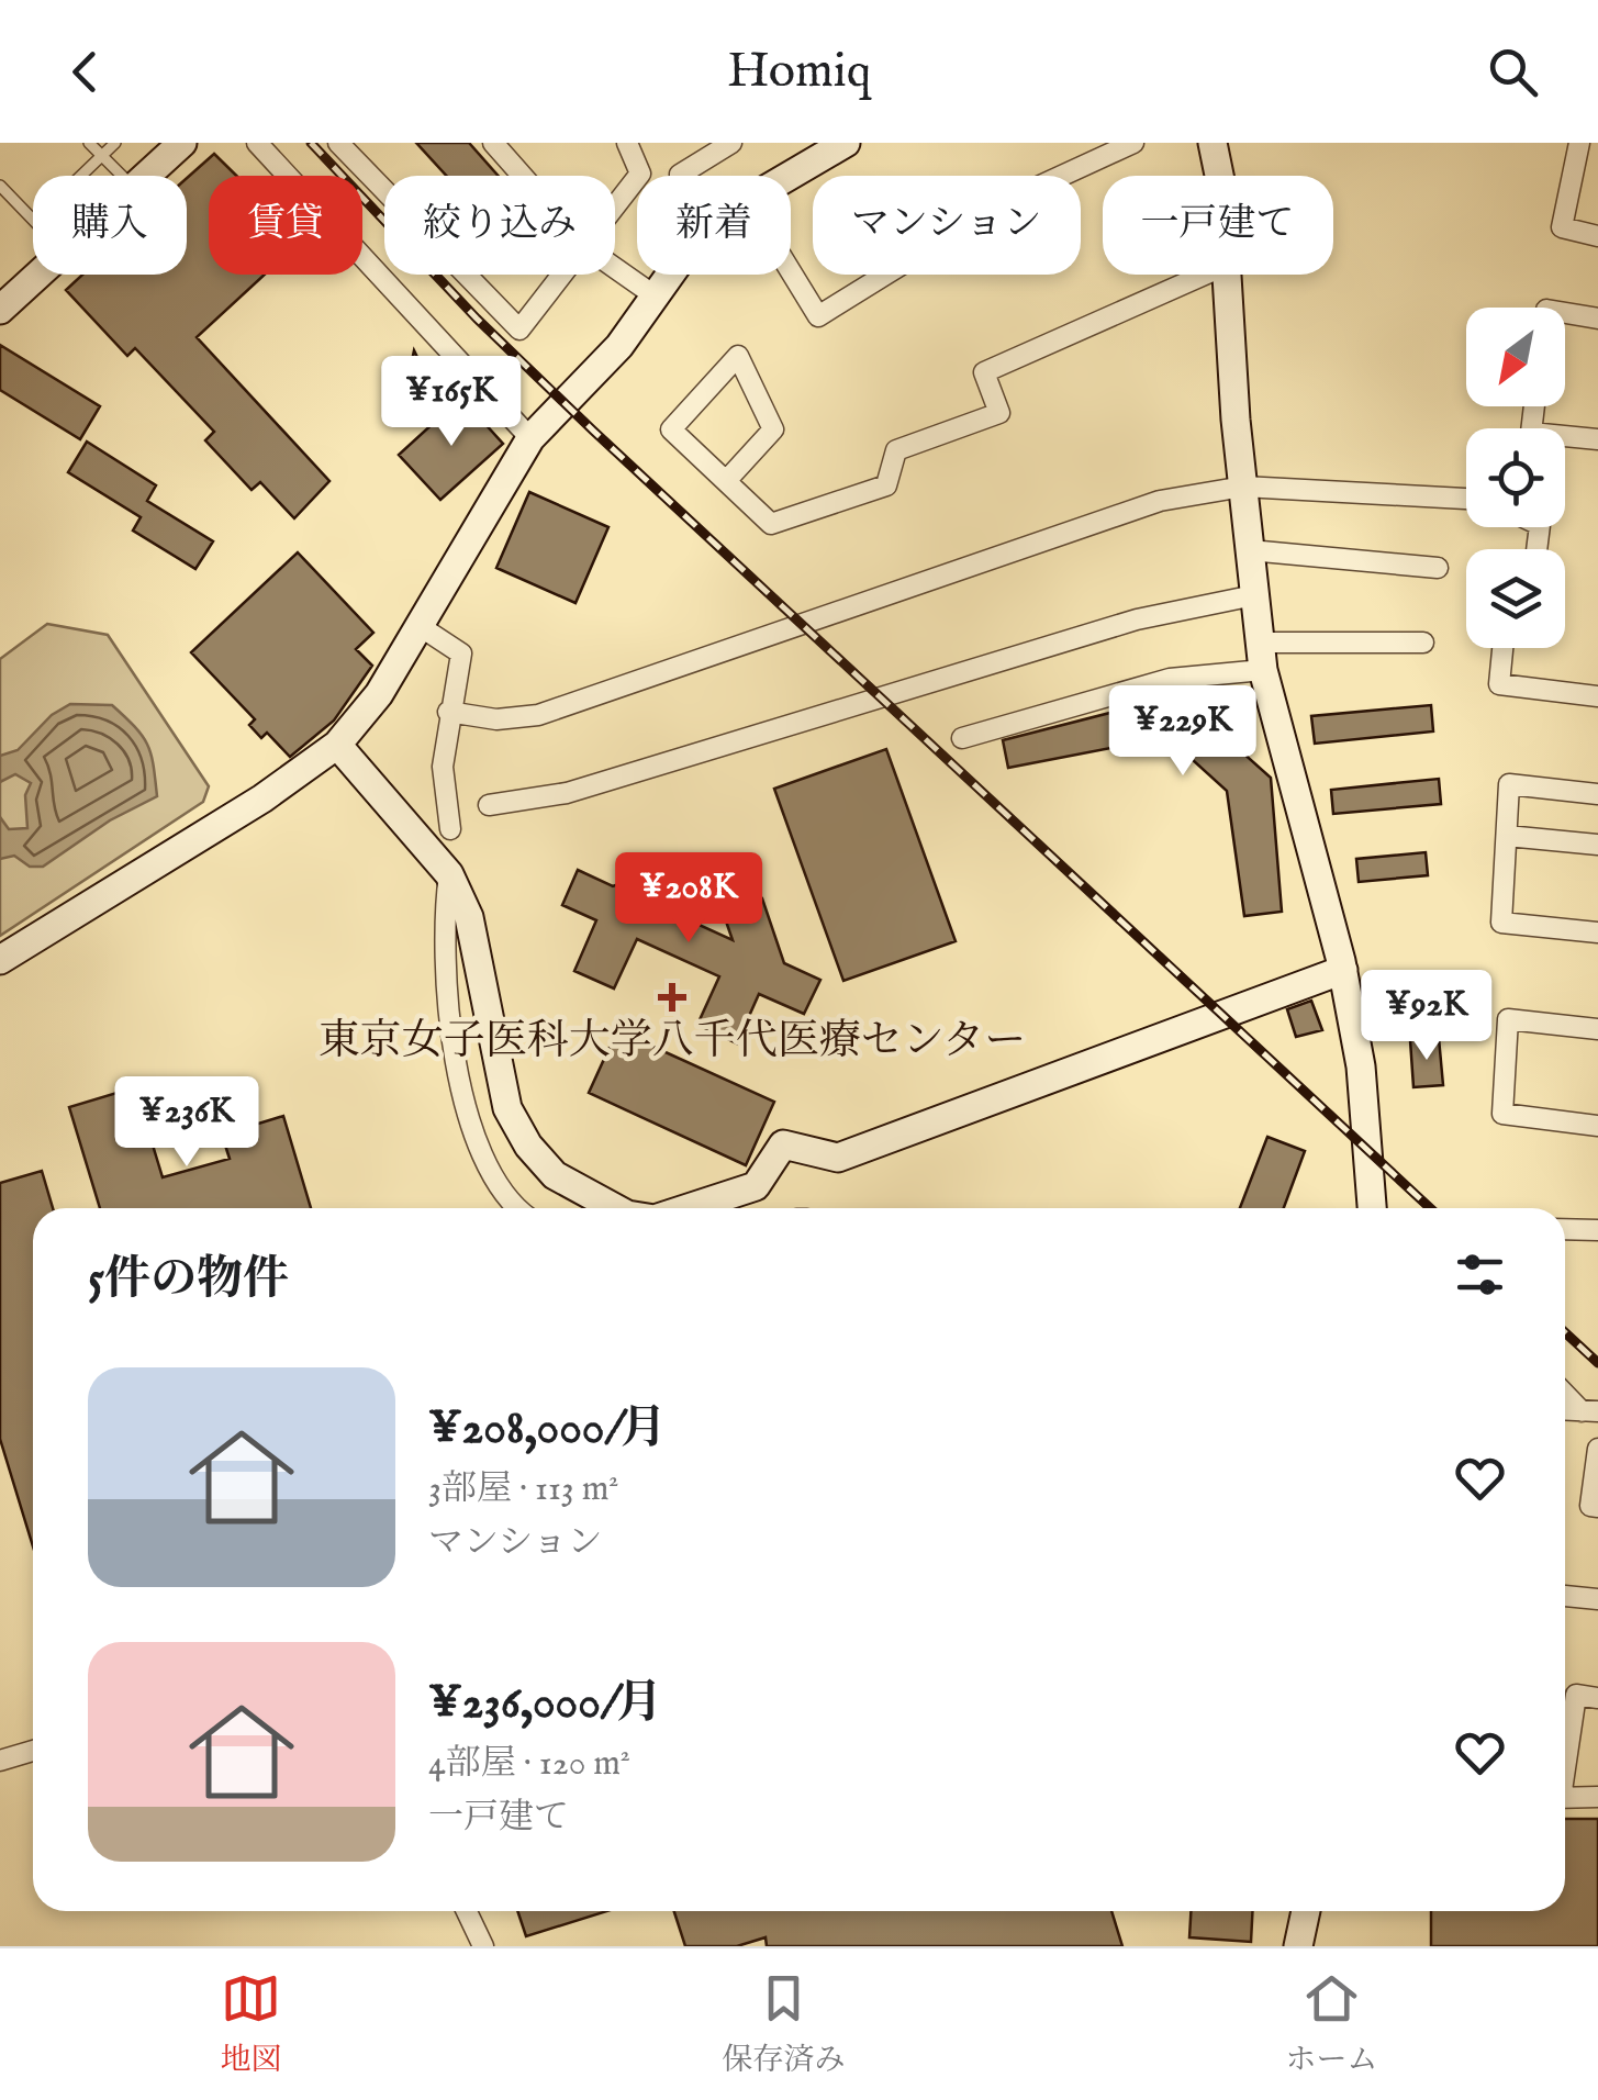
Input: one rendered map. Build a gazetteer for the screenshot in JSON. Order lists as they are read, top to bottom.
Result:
{
  "places": {
    "health": ["東京女子医科大学八千代医療センター"]
  },
  "north": "bottom left",
  "page": {
    "header": "Homiq",
    "chip": [
      "購入",
      "賃貸",
      "絞り込み",
      "新着",
      "マンション",
      "一戸建て"
    ],
    "price": [
      "¥165K",
      "¥229K",
      "¥208K",
      "¥92K",
      "¥236K"
    ],
    "heading": "5件の物件",
    "list": [
      {
        "name": "¥208,000/月",
        "note": "3部屋 · 113 m² · マンション"
      },
      {
        "name": "¥236,000/月",
        "note": "4部屋 · 120 m² · 一戸建て"
      }
    ],
    "tabs": ["地図", "保存済み", "ホーム"]
  }
}
